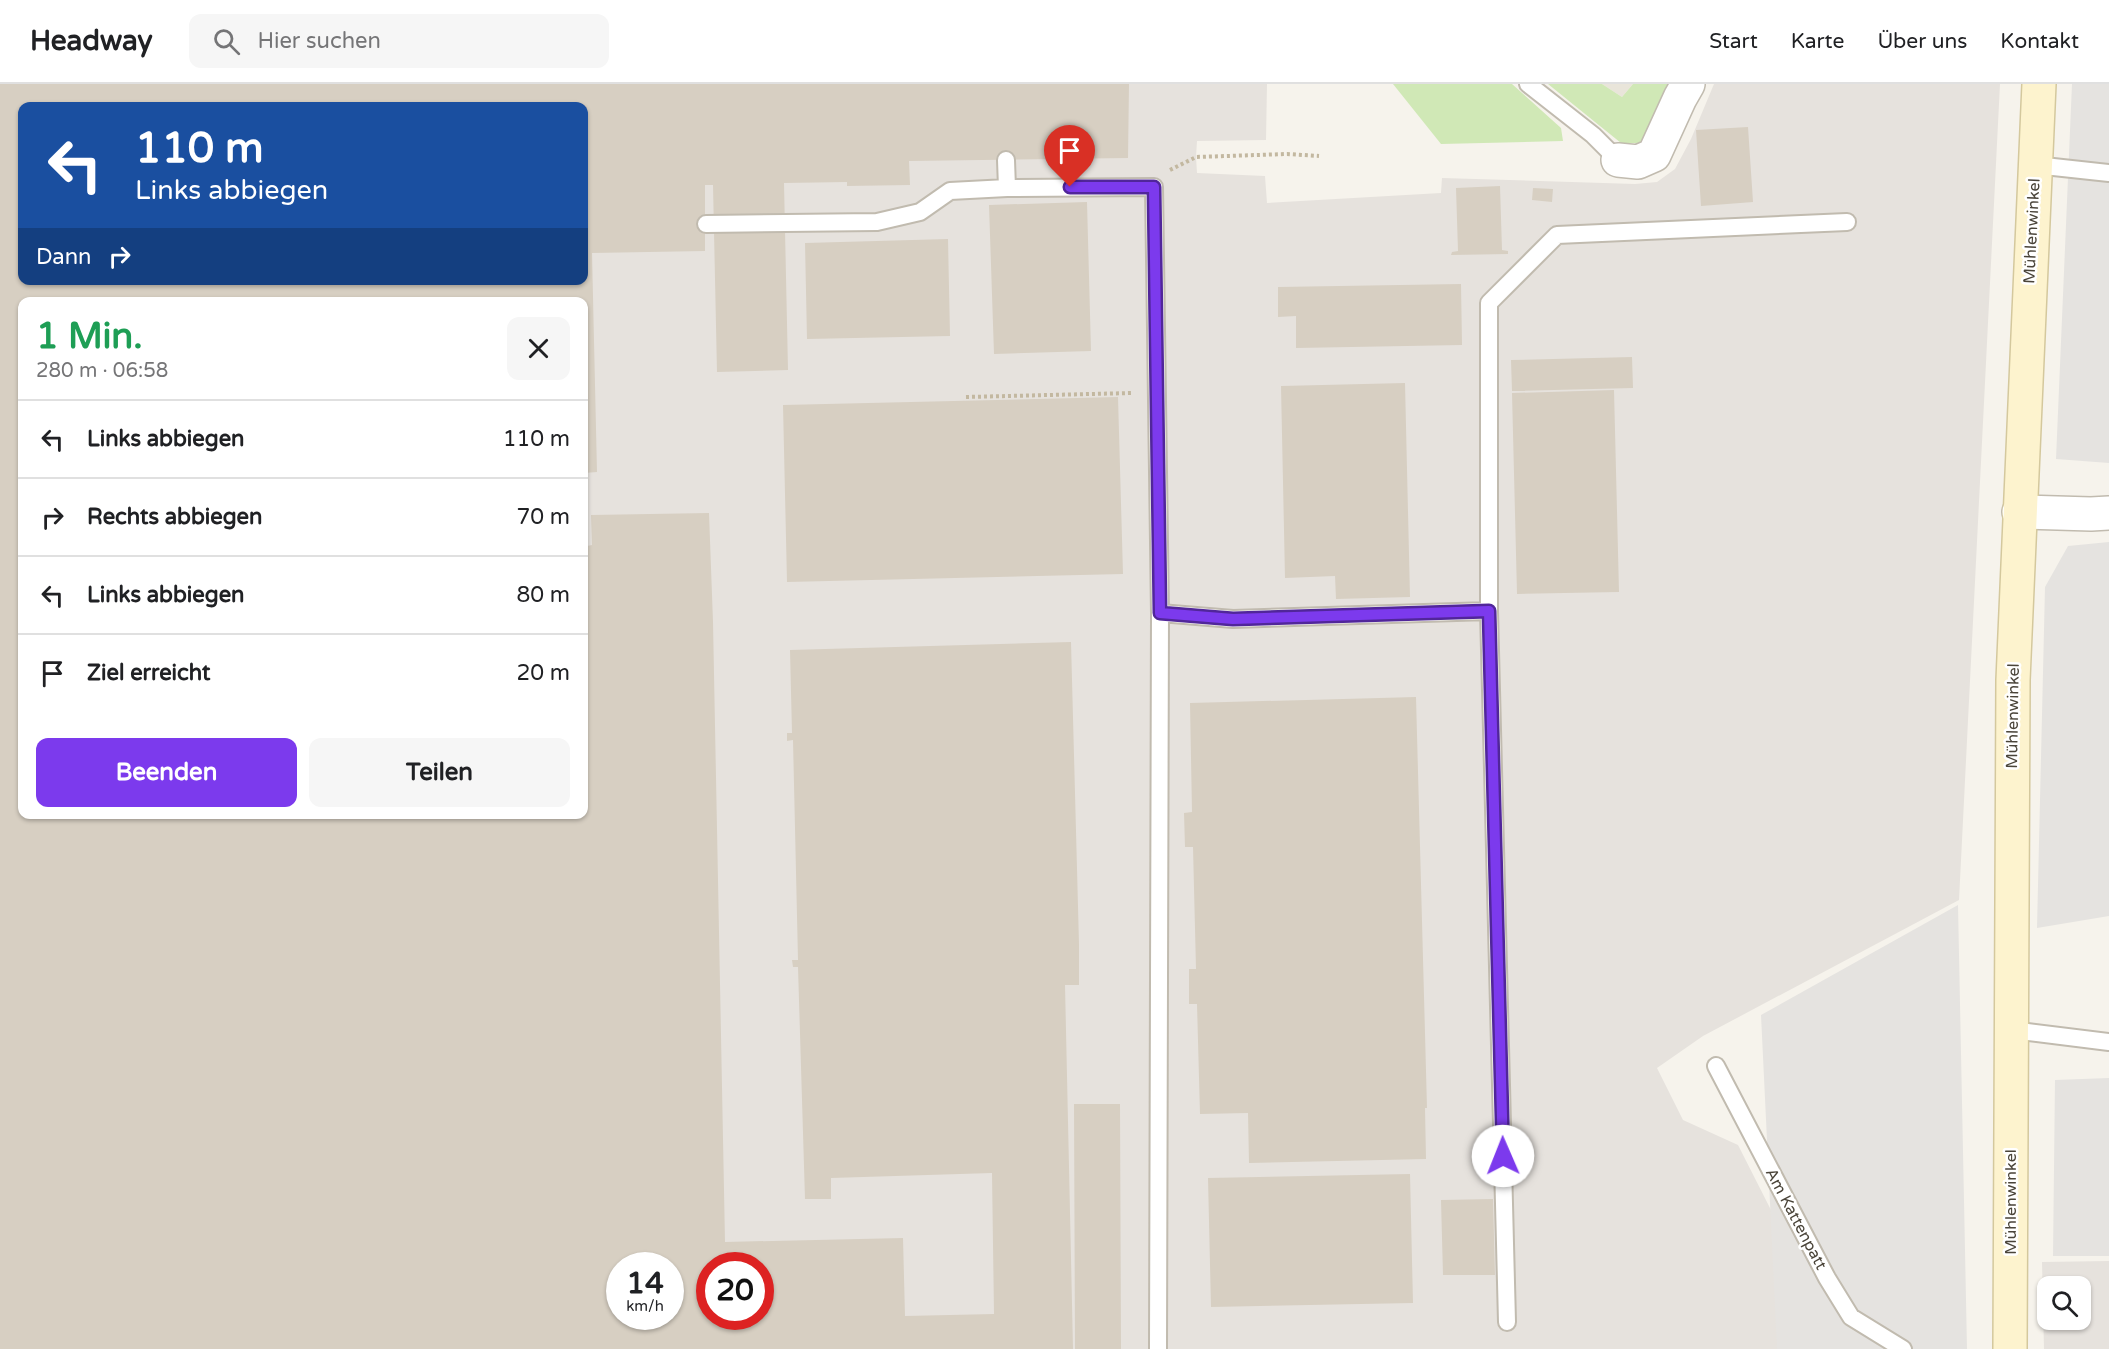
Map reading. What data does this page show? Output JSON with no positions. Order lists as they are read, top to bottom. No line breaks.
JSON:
{"streets":{"street":["Mühlenwinkel"],"lane":["Am Kattenpatt"]},"page":{"header":"Headway","search":"Hier suchen","nav":["Start","Karte","Über uns","Kontakt"],"turn":["110 m","Links abbiegen"],"then":"Dann","heading":["1 Min.","280 m · 06:58"],"list":[{"name":"Links abbiegen","value":"110 m"},{"name":"Rechts abbiegen","value":"70 m"},{"name":"Links abbiegen","value":"80 m"},{"name":"Ziel erreicht","value":"20 m"}],"buttons":["Beenden","Teilen"],"speed":"14 km/h","limit":"20"}}
